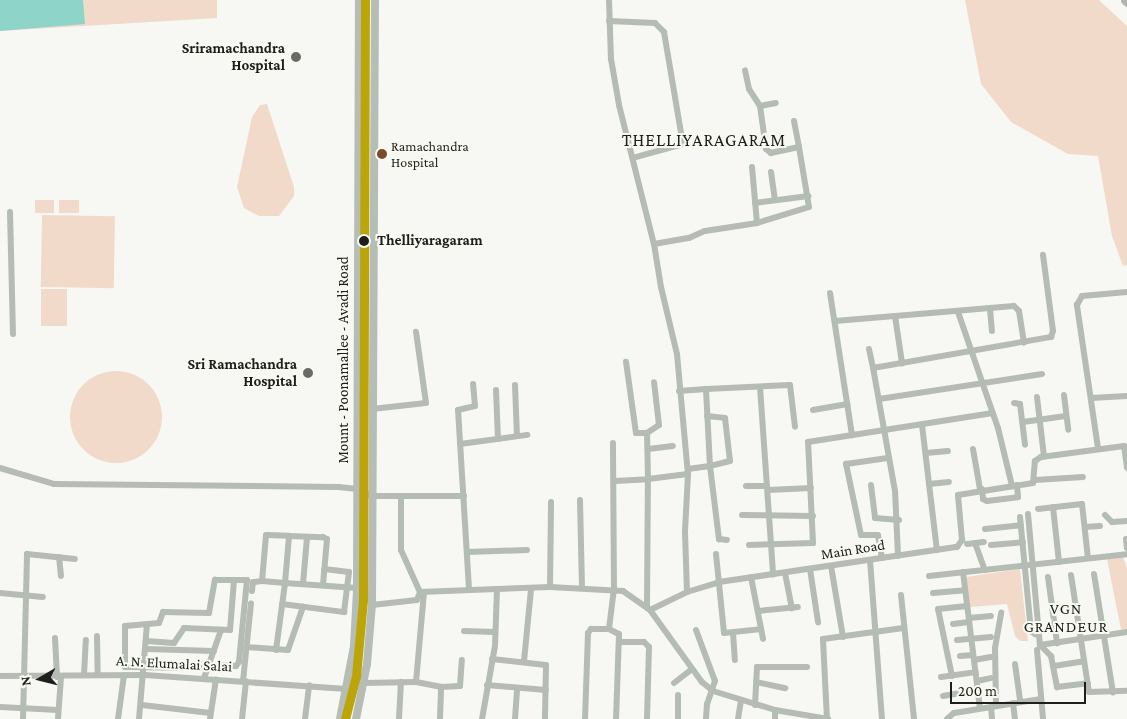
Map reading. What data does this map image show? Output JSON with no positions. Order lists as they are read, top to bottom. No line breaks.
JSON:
{"streets":{"main road":["Mount - Poonamallee - Avadi Road"],"street":["Main Road","A. N. Elumalai Salai"]},"crossings":[["Mount - Poonamallee - Avadi Road","A. N. Elumalai Salai"]],"districts":["THELLIYARAGARAM","VGN GRANDEUR"],"places":["Sriramachandra Hospital","Ramachandra Hospital","Thelliyaragaram","Sri Ramachandra Hospital"],"scale_bar":"200 m","north":"left"}
